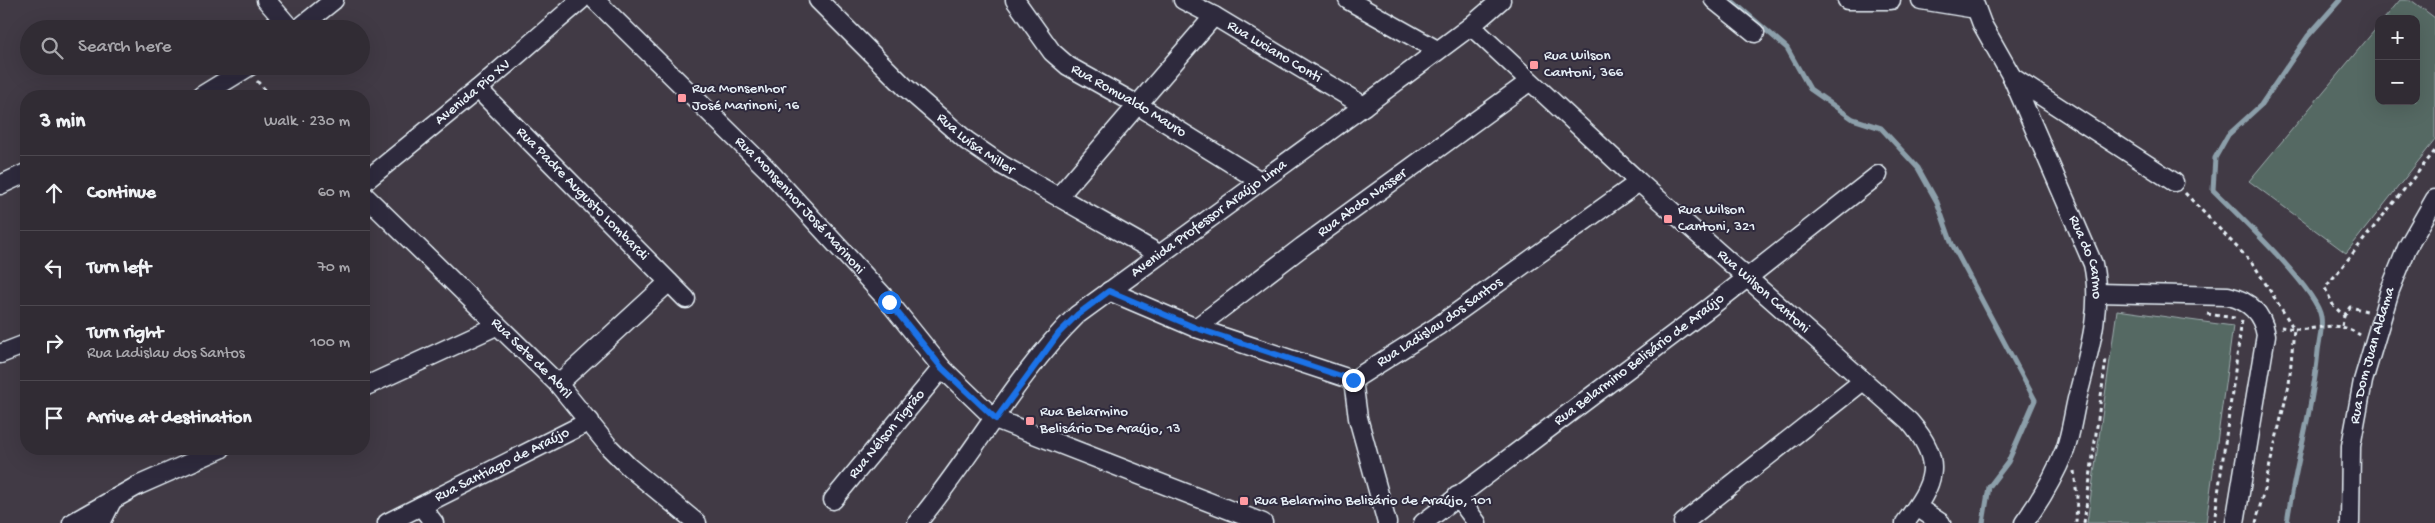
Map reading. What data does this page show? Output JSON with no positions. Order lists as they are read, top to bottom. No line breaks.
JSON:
{"streets":{"street":["Rua Luciano Conti","Avenida Pio XV","Rua Romualdo Mauro","Rua Luísa Miller","Rua Padre Augusto Lombardi","Rua Abdo Nasser","Rua Monsenhor José Marinoni","Avenida Professor Araújo Lima","Rua do Carmo","Rua Wilson Cantoni","Rua Ladislau dos Santos","Rua Dom Juan Aldama","Rua Sete de Abril","Rua Belarmino Belisário de Araújo","Rua Nélson Tigrão","Rua Santiago de Araújo"]},"crossings":[["Rua Luciano Conti","Avenida Professor Araújo Lima"],["Avenida Pio XV","Rua Padre Augusto Lombardi"],["Rua Romualdo Mauro","Avenida Professor Araújo Lima"],["Rua Luísa Miller","Avenida Professor Araújo Lima"],["Rua Abdo Nasser","Rua Wilson Cantoni"],["Rua Monsenhor José Marinoni","Avenida Professor Araújo Lima"],["Rua Monsenhor José Marinoni","Rua Nélson Tigrão"],["Avenida Professor Araújo Lima","Rua Wilson Cantoni"],["Rua Wilson Cantoni","Rua Ladislau dos Santos"],["Rua Wilson Cantoni","Rua Belarmino Belisário de Araújo"],["Rua Sete de Abril","Rua Santiago de Araújo"]],"places":{"transit":["Rua Wilson Cantoni, 366","Rua Monsenhor José Marinoni, 16","Rua Wilson Cantoni, 321","Rua Belarmino Belisário De Araújo, 13","Rua Belarmino Belisário de Araújo, 101"]},"page":{"map_buttons":["+","−"],"search":"Search here","heading":["3 min","Walk · 230 m"],"list":[["Continue","60 m"],["Turn left","70 m"],["Turn right","Rua Ladislau dos Santos","100 m"],"Arrive at destination"]}}
